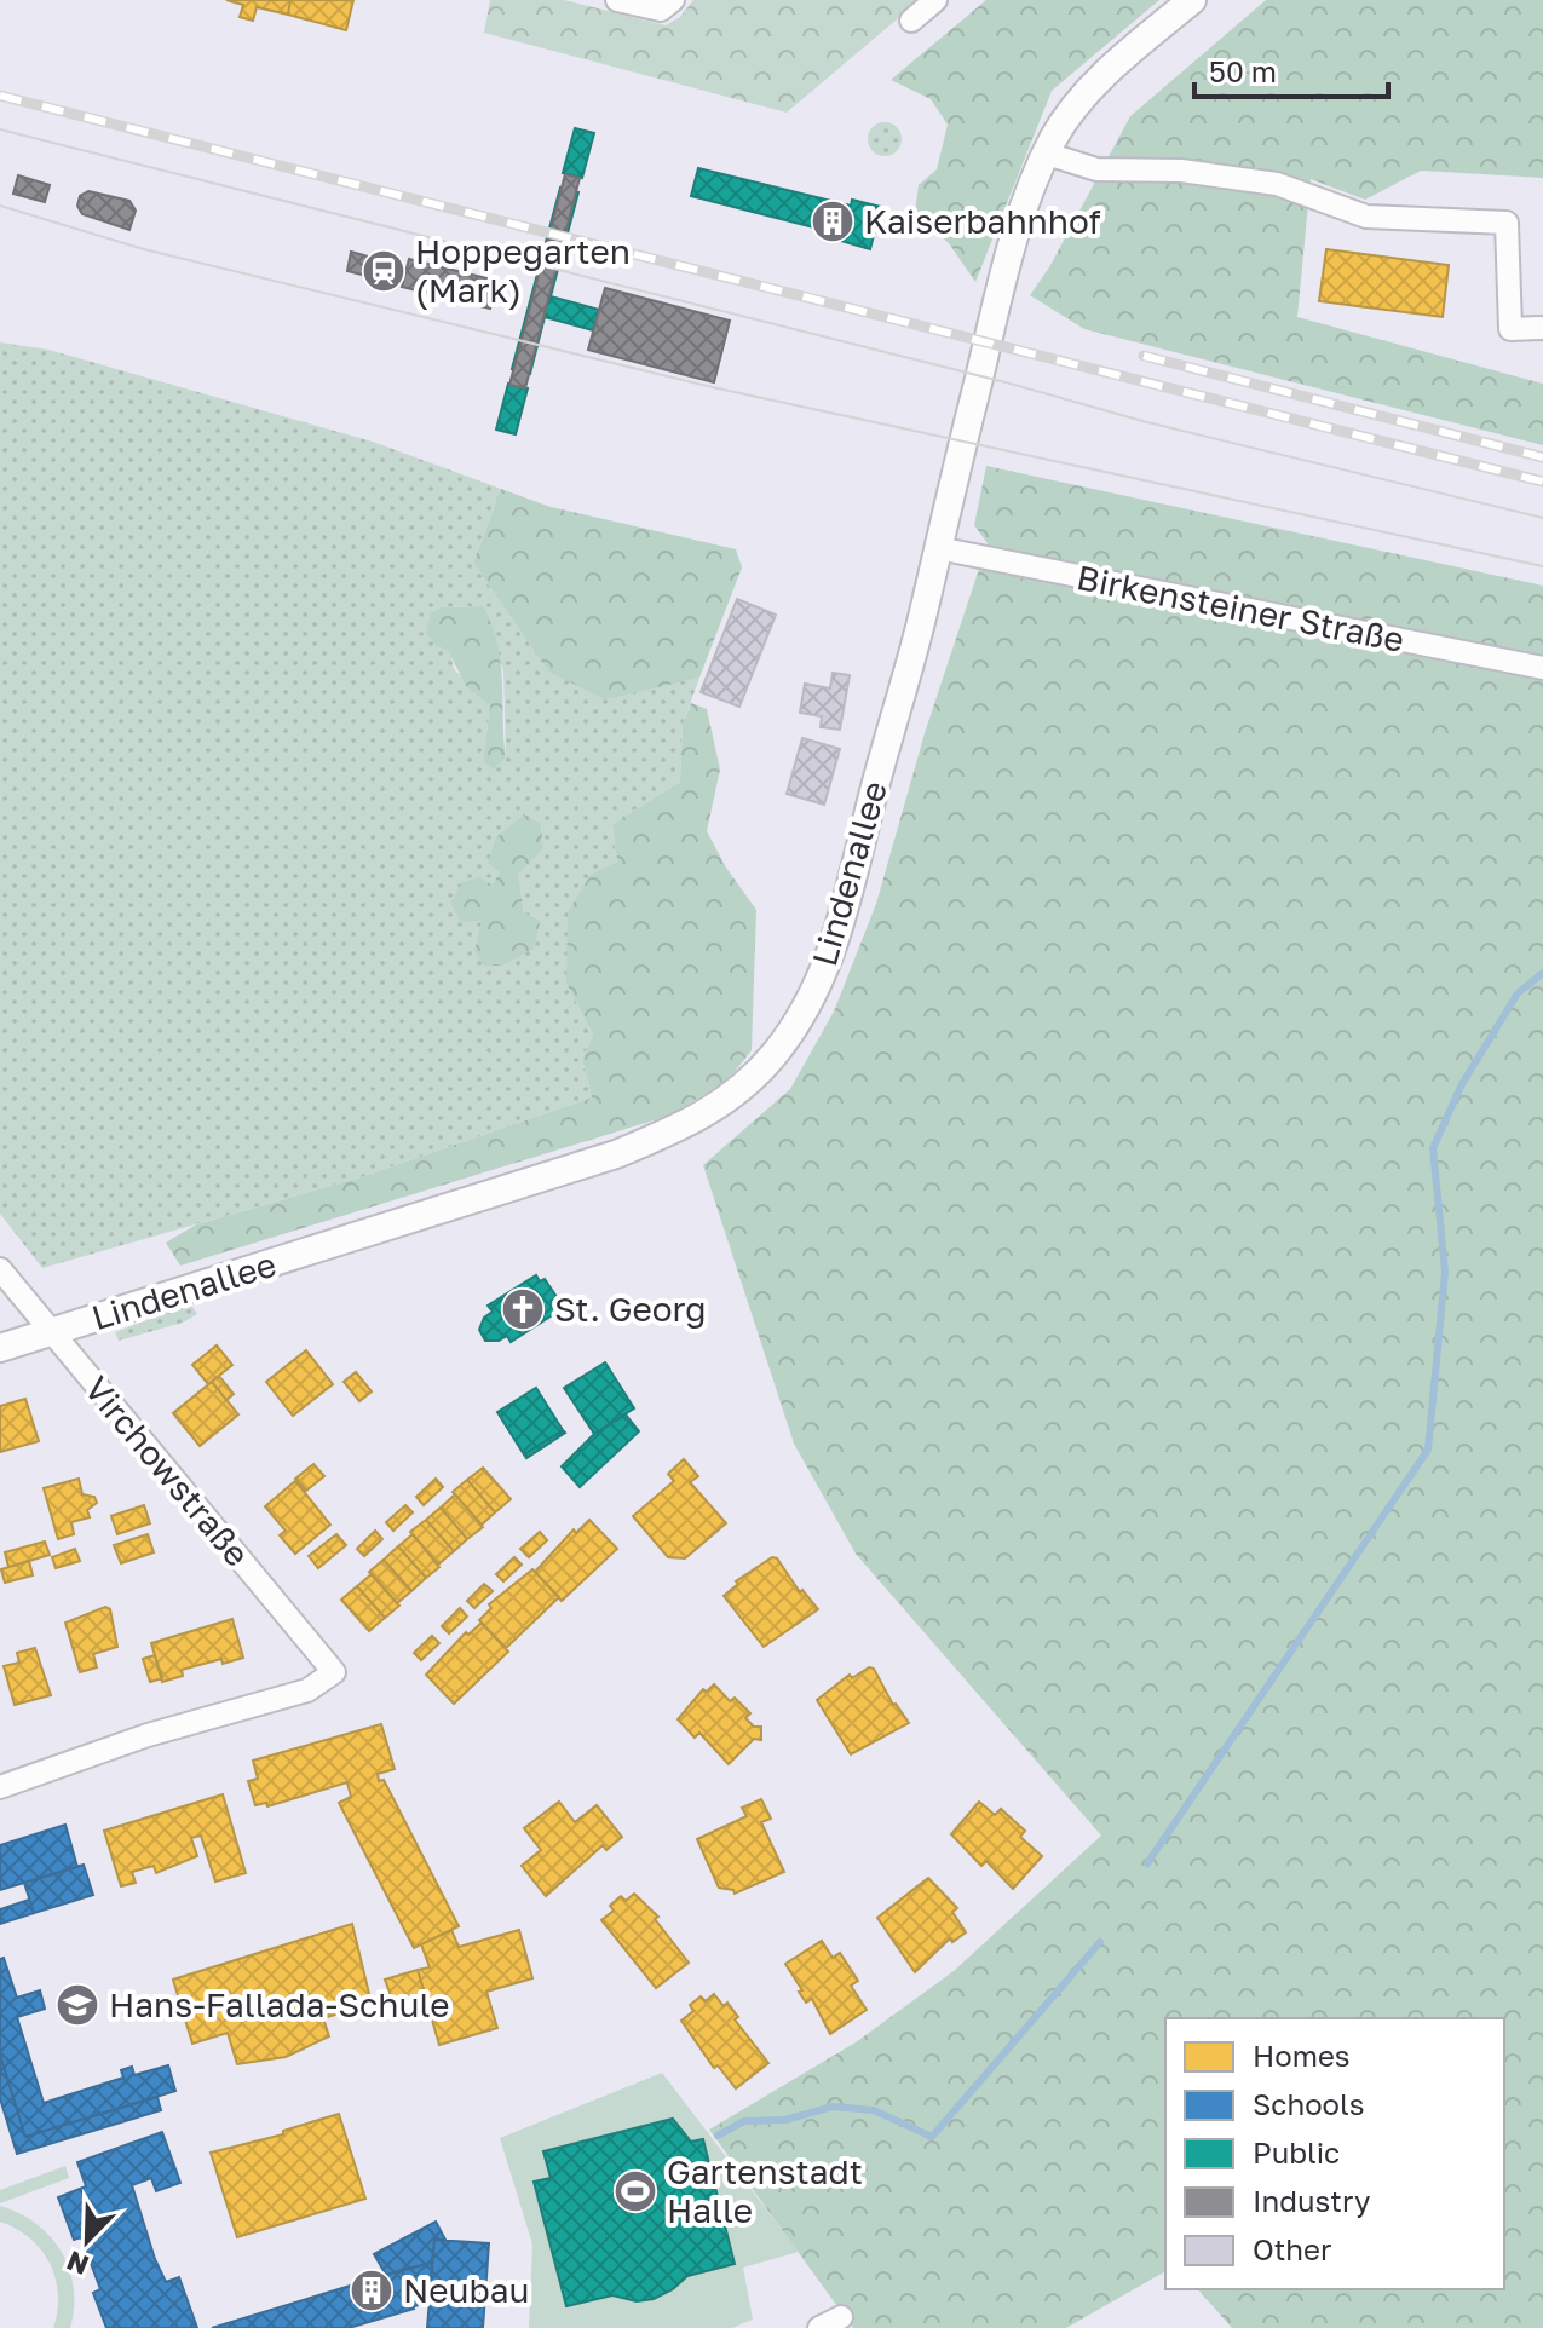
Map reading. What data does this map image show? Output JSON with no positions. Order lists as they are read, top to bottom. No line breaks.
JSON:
{"streets":{"street":["Birkensteiner Straße","Lindenallee","Virchowstraße"]},"crossings":[["Birkensteiner Straße","Lindenallee"],["Lindenallee","Virchowstraße"]],"places":{"building":["Kaiserbahnhof","Neubau"],"station":["Hoppegarten (Mark)"],"church":["St. Georg"],"school or university":["Hans-Fallada-Schule"],"sports":["Gartenstadt Halle"]},"legend":["Homes","Schools","Public","Industry","Other"],"scale_bar":"50 m","north":"bottom left"}
